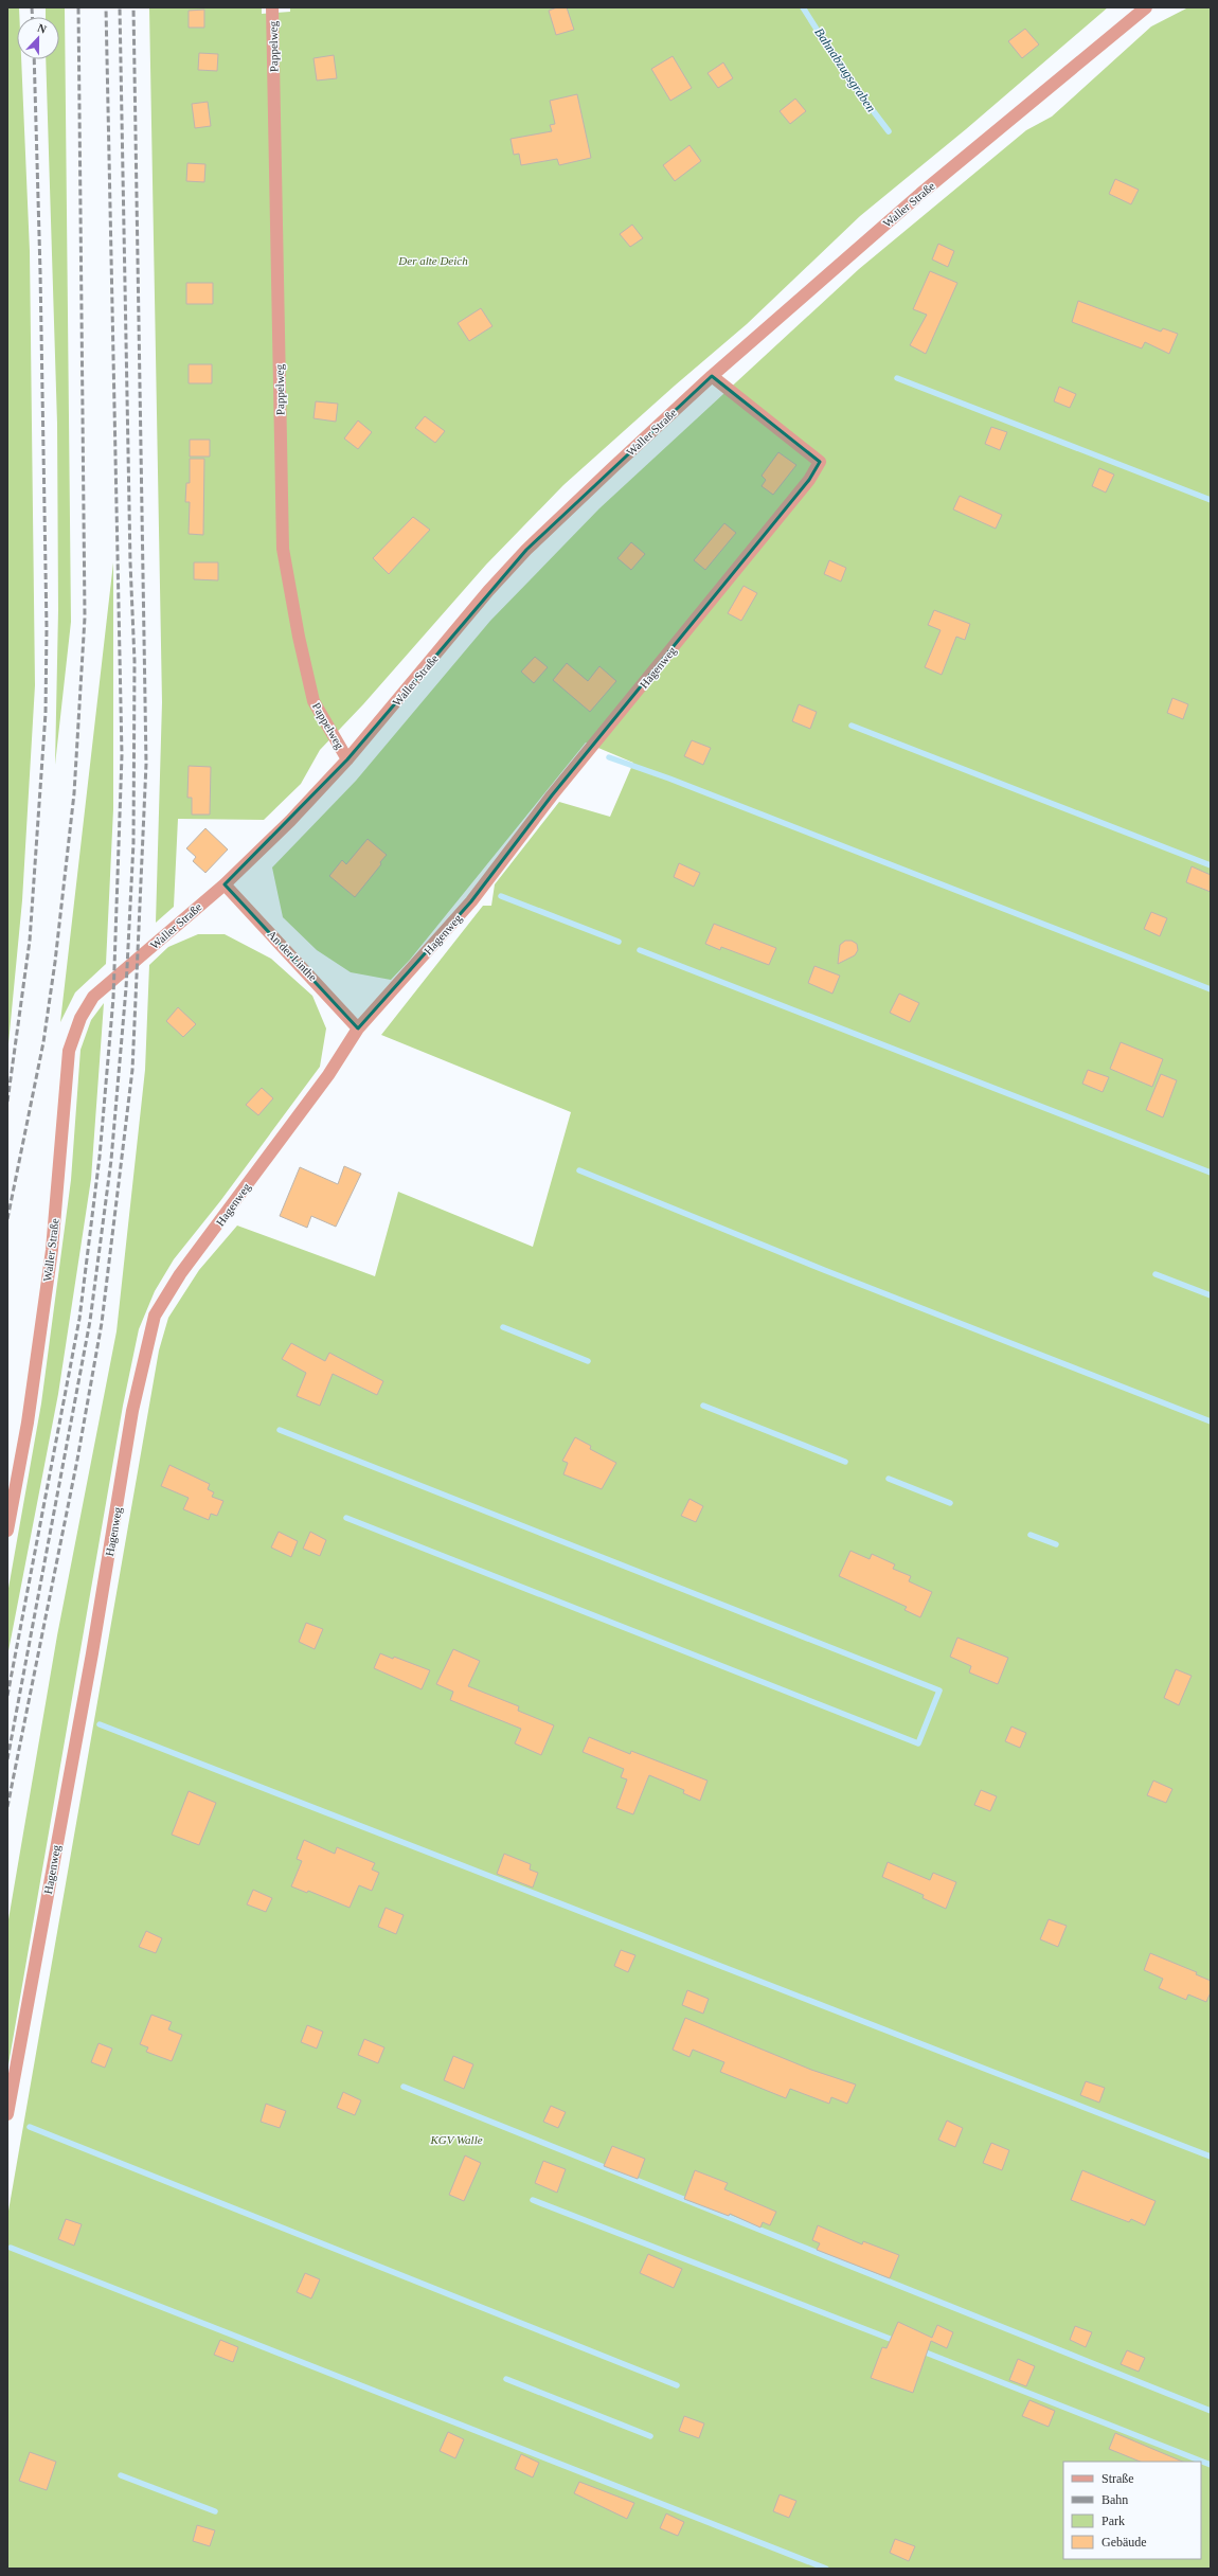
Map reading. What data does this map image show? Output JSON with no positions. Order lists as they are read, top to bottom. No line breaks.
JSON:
{"streets":{"street":["Pappelweg","Waller Straße","Hagenweg","An der Linthe"]},"crossings":[["Pappelweg","Waller Straße"],["Waller Straße","Hagenweg"],["Waller Straße","An der Linthe"],["Hagenweg","An der Linthe"]],"water":["Bahnabzugsgraben"],"parks":["Der alte Deich","KGV Walle"],"legend":["Straße","Bahn","Park","Gebäude"],"north":"top"}
